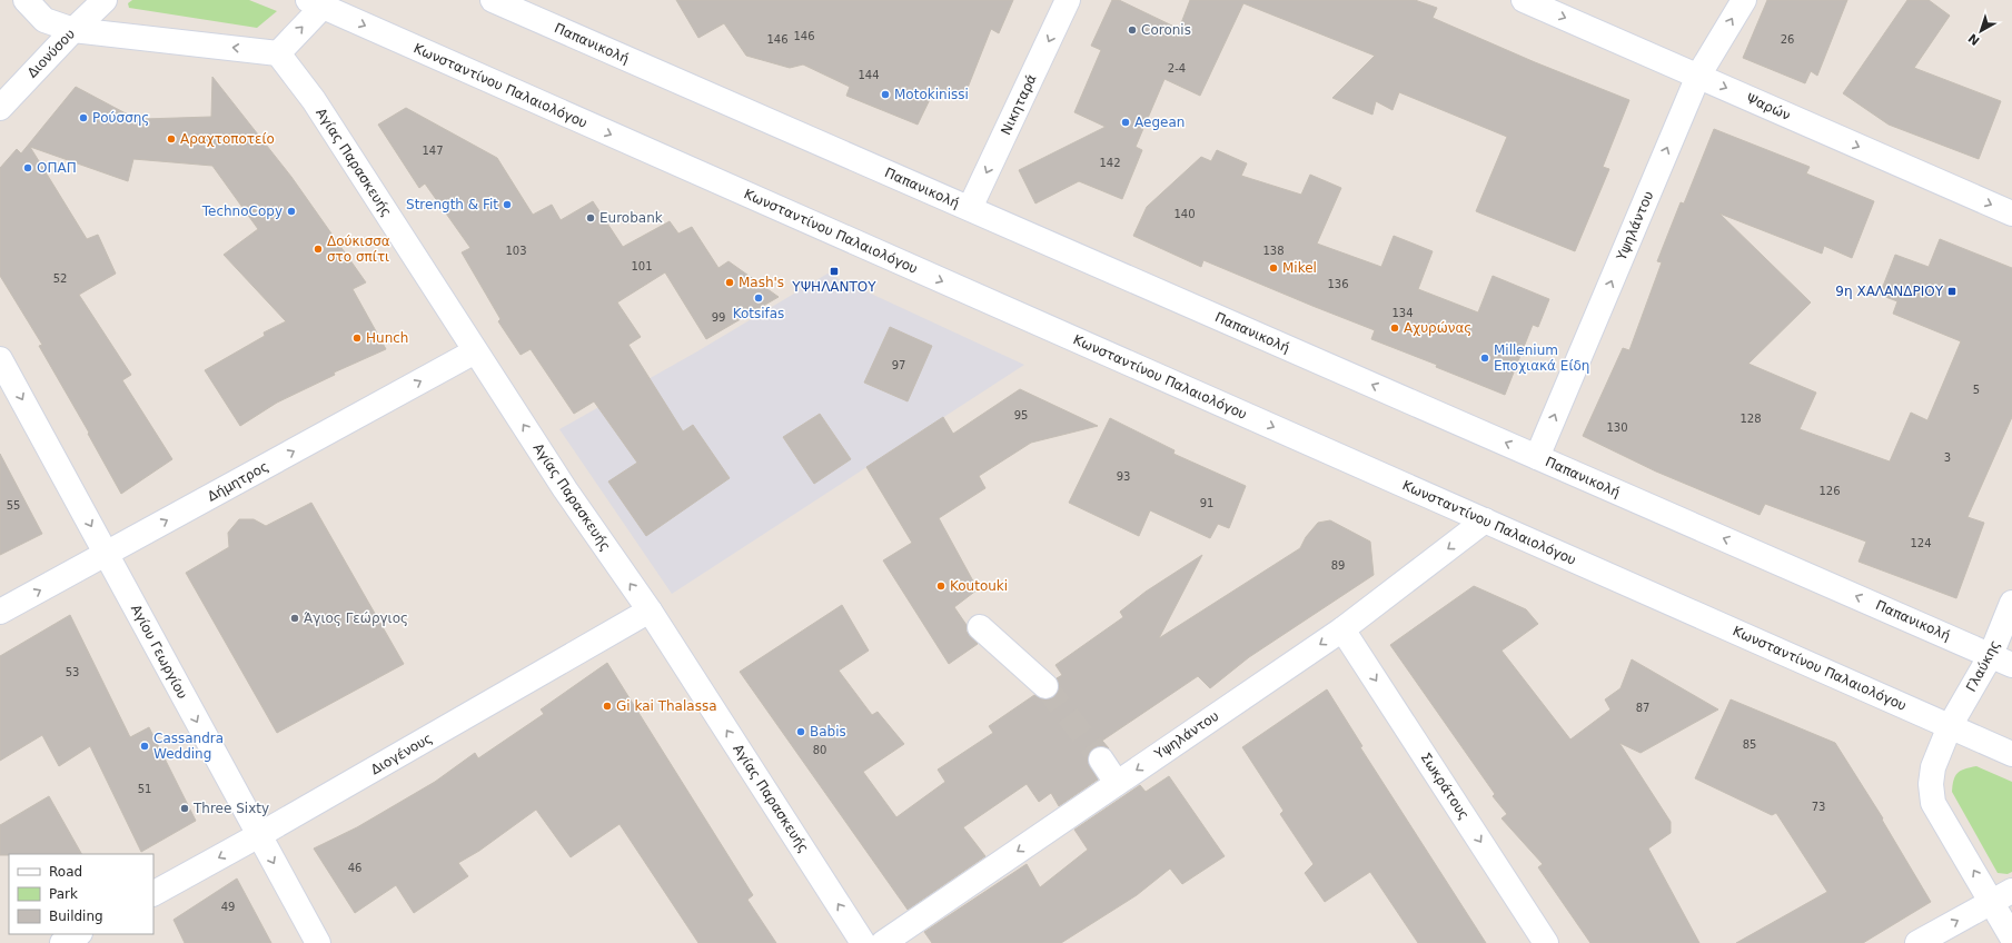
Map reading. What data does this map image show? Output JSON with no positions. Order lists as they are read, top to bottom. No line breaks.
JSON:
{"streets":{"street":["Παπανικολή","Διονύσου","Κωνσταντίνου Παλαιολόγου","Νικηταρά","Ψαρών","Αγίας Παρασκευής","Υψηλάντου","Δήμητρος","Αγίου Γεωργίου","Γλαύκης","Διογένους","Σωκράτους"]},"crossings":[["Παπανικολή","Νικηταρά"],["Παπανικολή","Υψηλάντου"],["Παπανικολή","Γλαύκης"],["Κωνσταντίνου Παλαιολόγου","Υψηλάντου"],["Κωνσταντίνου Παλαιολόγου","Γλαύκης"],["Ψαρών","Υψηλάντου"],["Αγίας Παρασκευής","Δήμητρος"],["Αγίας Παρασκευής","Διογένους"],["Υψηλάντου","Σωκράτους"],["Δήμητρος","Αγίου Γεωργίου"],["Αγίου Γεωργίου","Διογένους"]],"one_way":["Παπανικολή","Κωνσταντίνου Παλαιολόγου","Νικηταρά","Ψαρών","Αγίας Παρασκευής","Δήμητρος","Αγίου Γεωργίου","Γλαύκης","Σωκράτους"],"places":{"other":["Coronis","Motokinissi","Ρούσσης","Aegean","Αραχτοποτείο","ΟΠΑΠ","Strength & Fit","TechnoCopy","Eurobank","Δούκισσα στο σπίτι","Mikel","Mash's","Kotsifas","Αχυρώνας","Hunch","Millenium Εποχιακά Είδη","Koutouki","Άγιος Γεώργιος","Gi kai Thalassa","Babis","Cassandra Wedding","Three Sixty"],"transit":["ΥΨΗΛΑΝΤΟΥ","9η ΧΑΛΑΝΔΡΙΟΥ"]},"house_numbers":["146","146","26","2-4","144","147","142","140","103","138","101","52","136","134","99","97","5","95","128","130","3","93","126","91","55","124","89","53","87","85","80","51","73","46","49"],"legend":["Road","Park","Building"],"north":"bottom left"}
